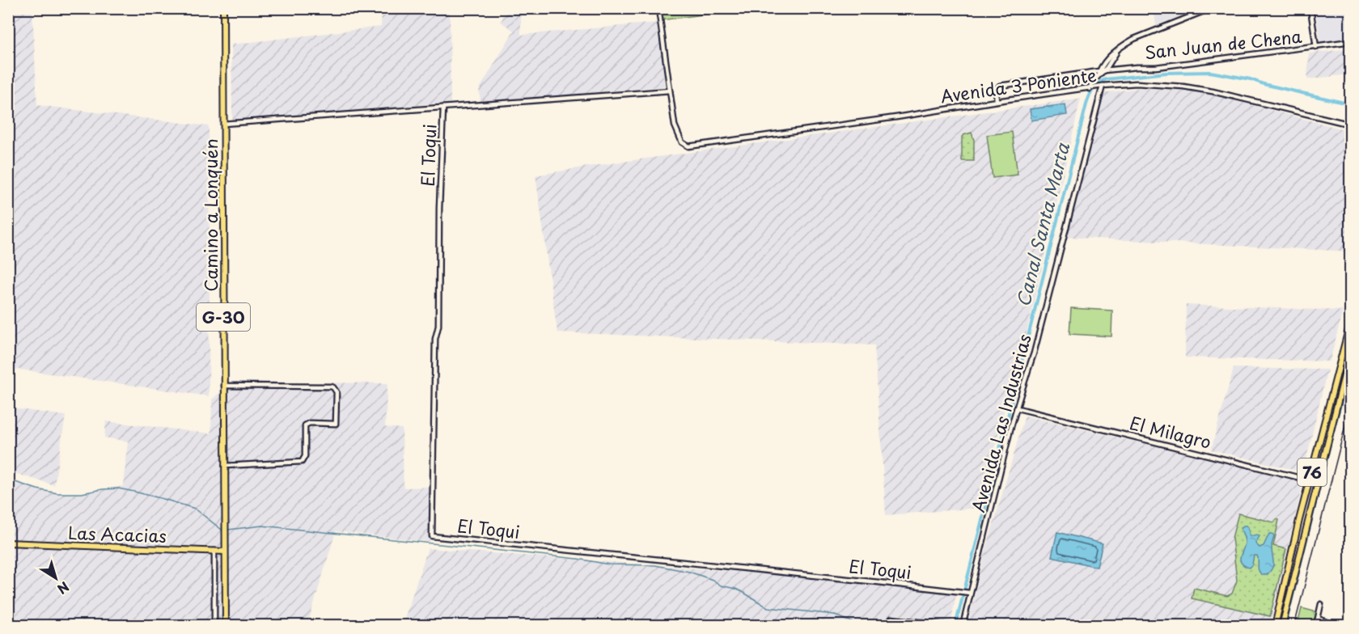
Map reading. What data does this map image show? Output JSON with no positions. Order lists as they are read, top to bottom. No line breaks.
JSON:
{"streets":{"main road":["Camino a Lonquén","G-30","76","Las Acacias"],"street":["San Juan de Chena","Avenida 3 Poniente","El Toqui","Avenida Las Industrias","El Milagro"]},"crossings":[["San Juan de Chena","Avenida 3 Poniente"],["Avenida 3 Poniente","Avenida Las Industrias"],["El Toqui","Avenida Las Industrias"],["Camino a Lonquén","Las Acacias"],["Avenida Las Industrias","El Milagro"],["El Milagro","76"]],"water":["Canal Santa Marta"],"north":"bottom right"}
